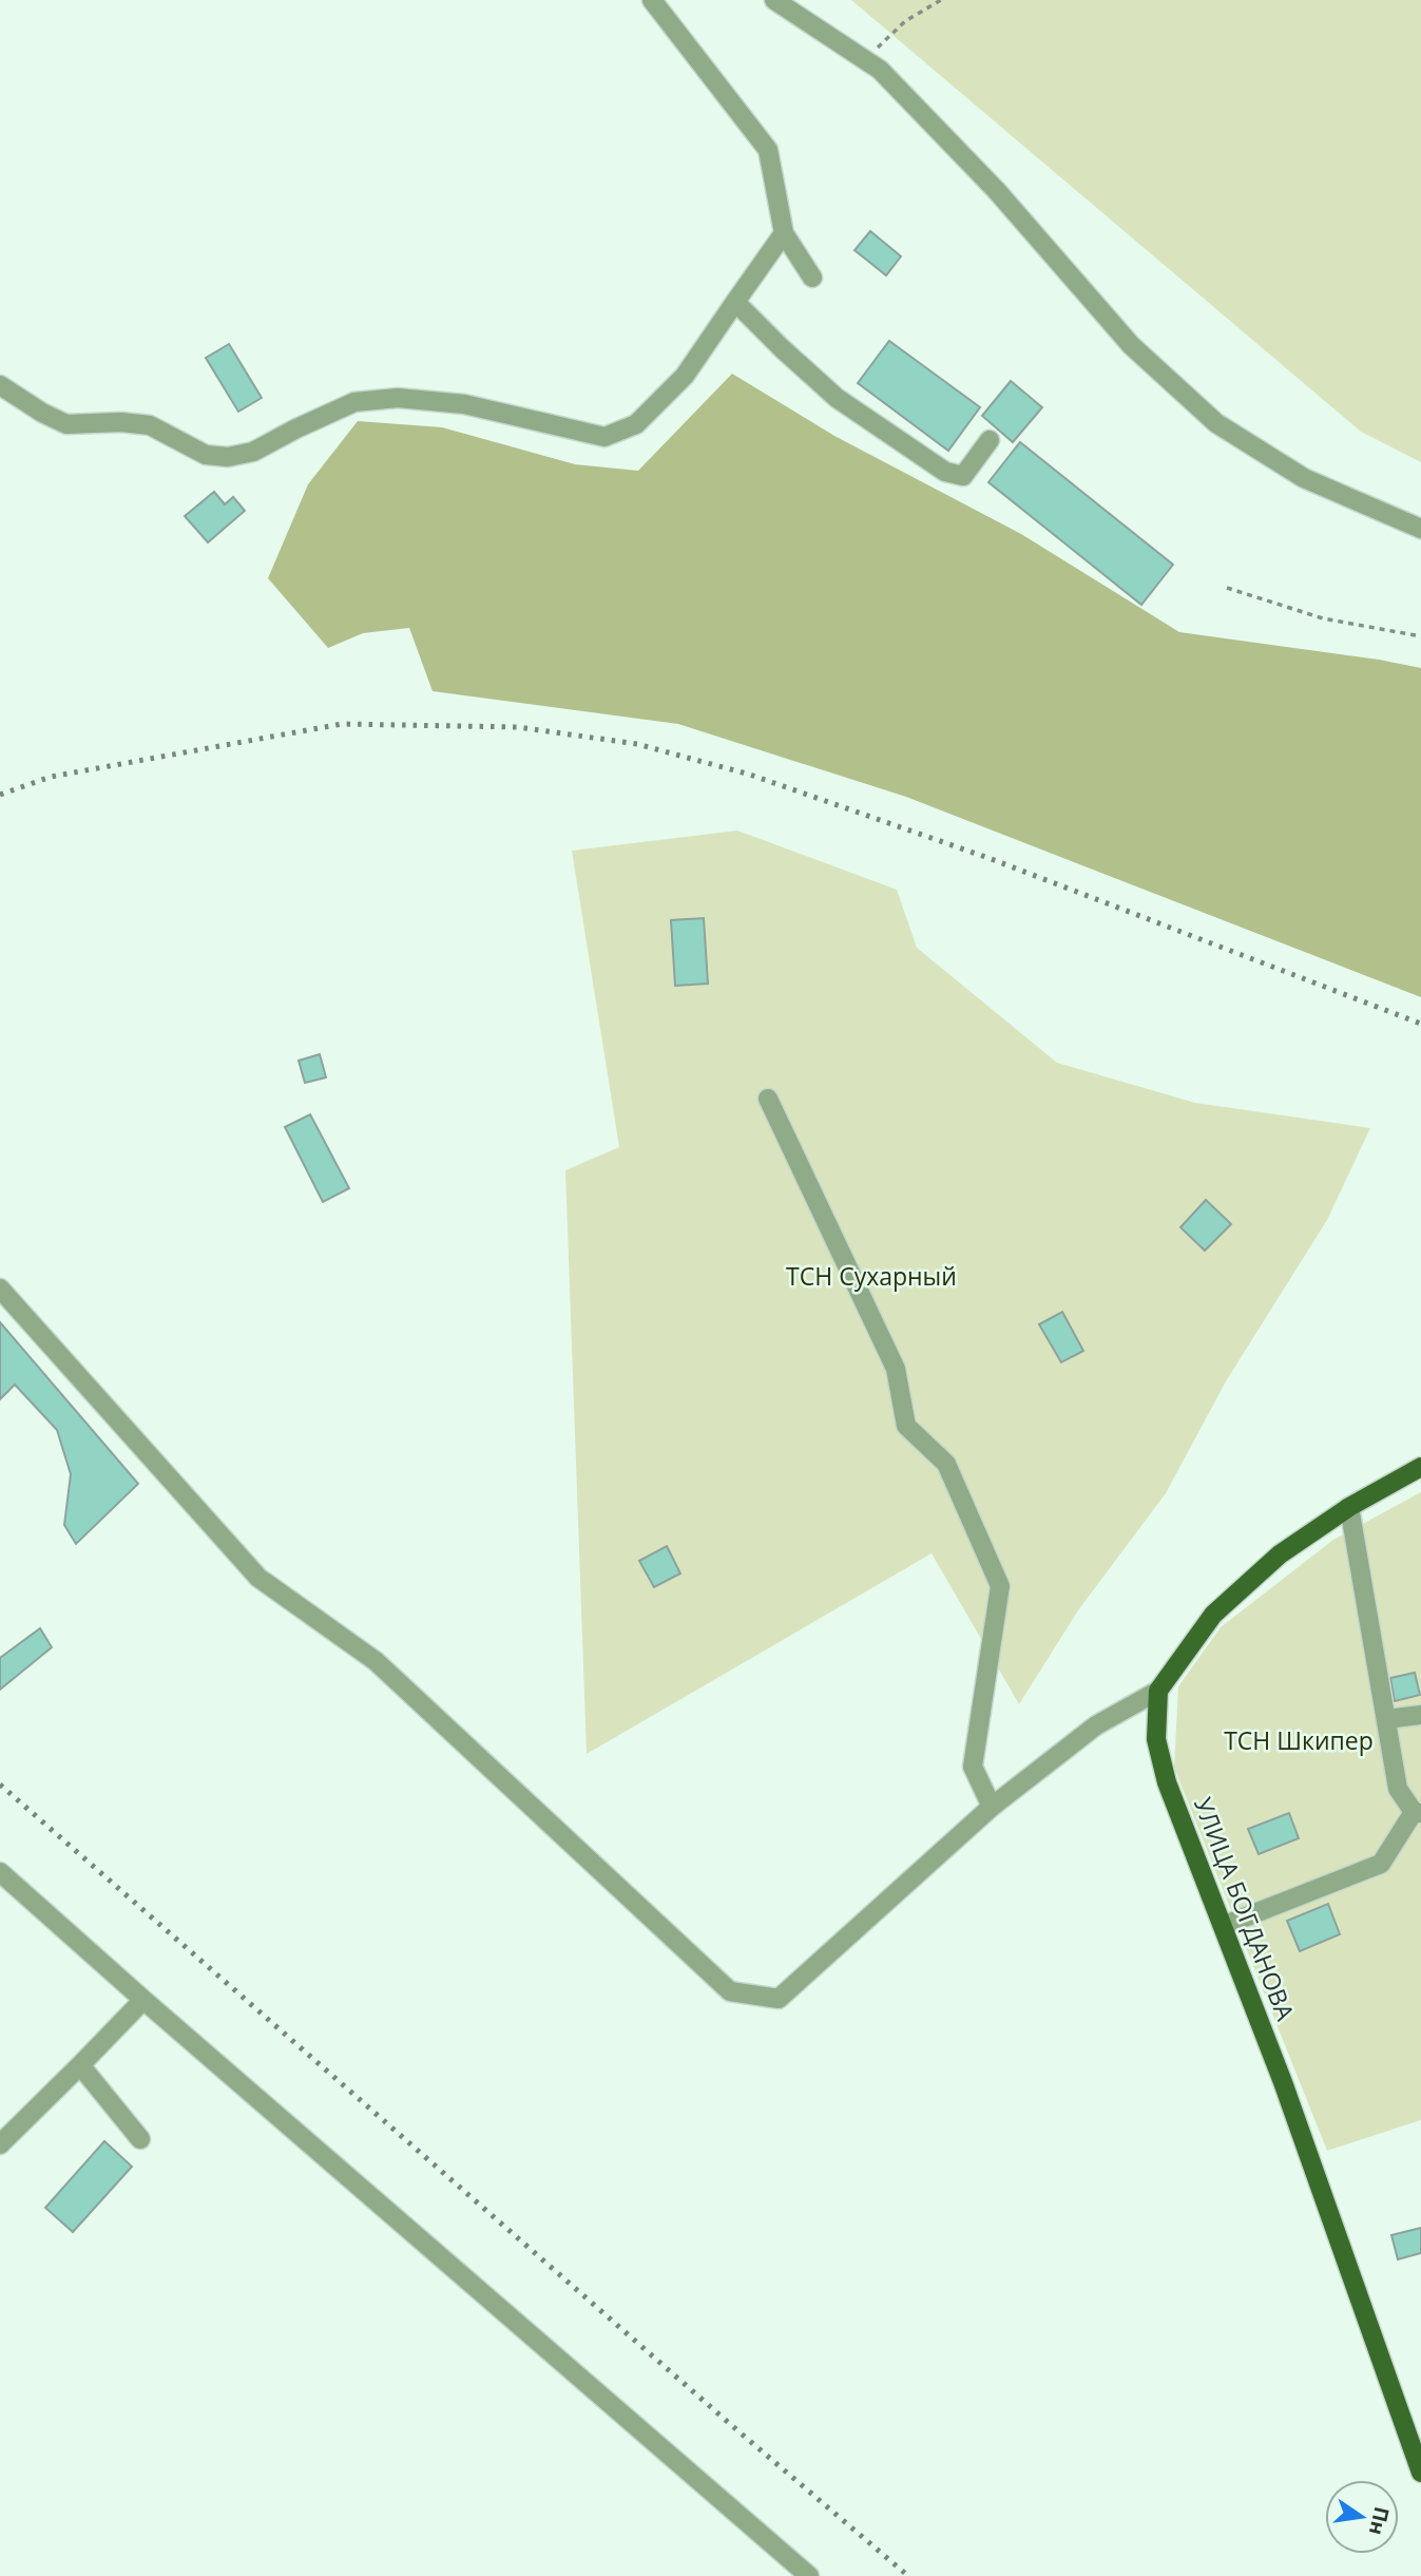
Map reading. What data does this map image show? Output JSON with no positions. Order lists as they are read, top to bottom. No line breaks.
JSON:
{"streets":{"main road":["УЛИЦА БОГДАНОВА"]},"parks":["ТСН Сухарный","ТСН Шкипер"],"north":"right"}
